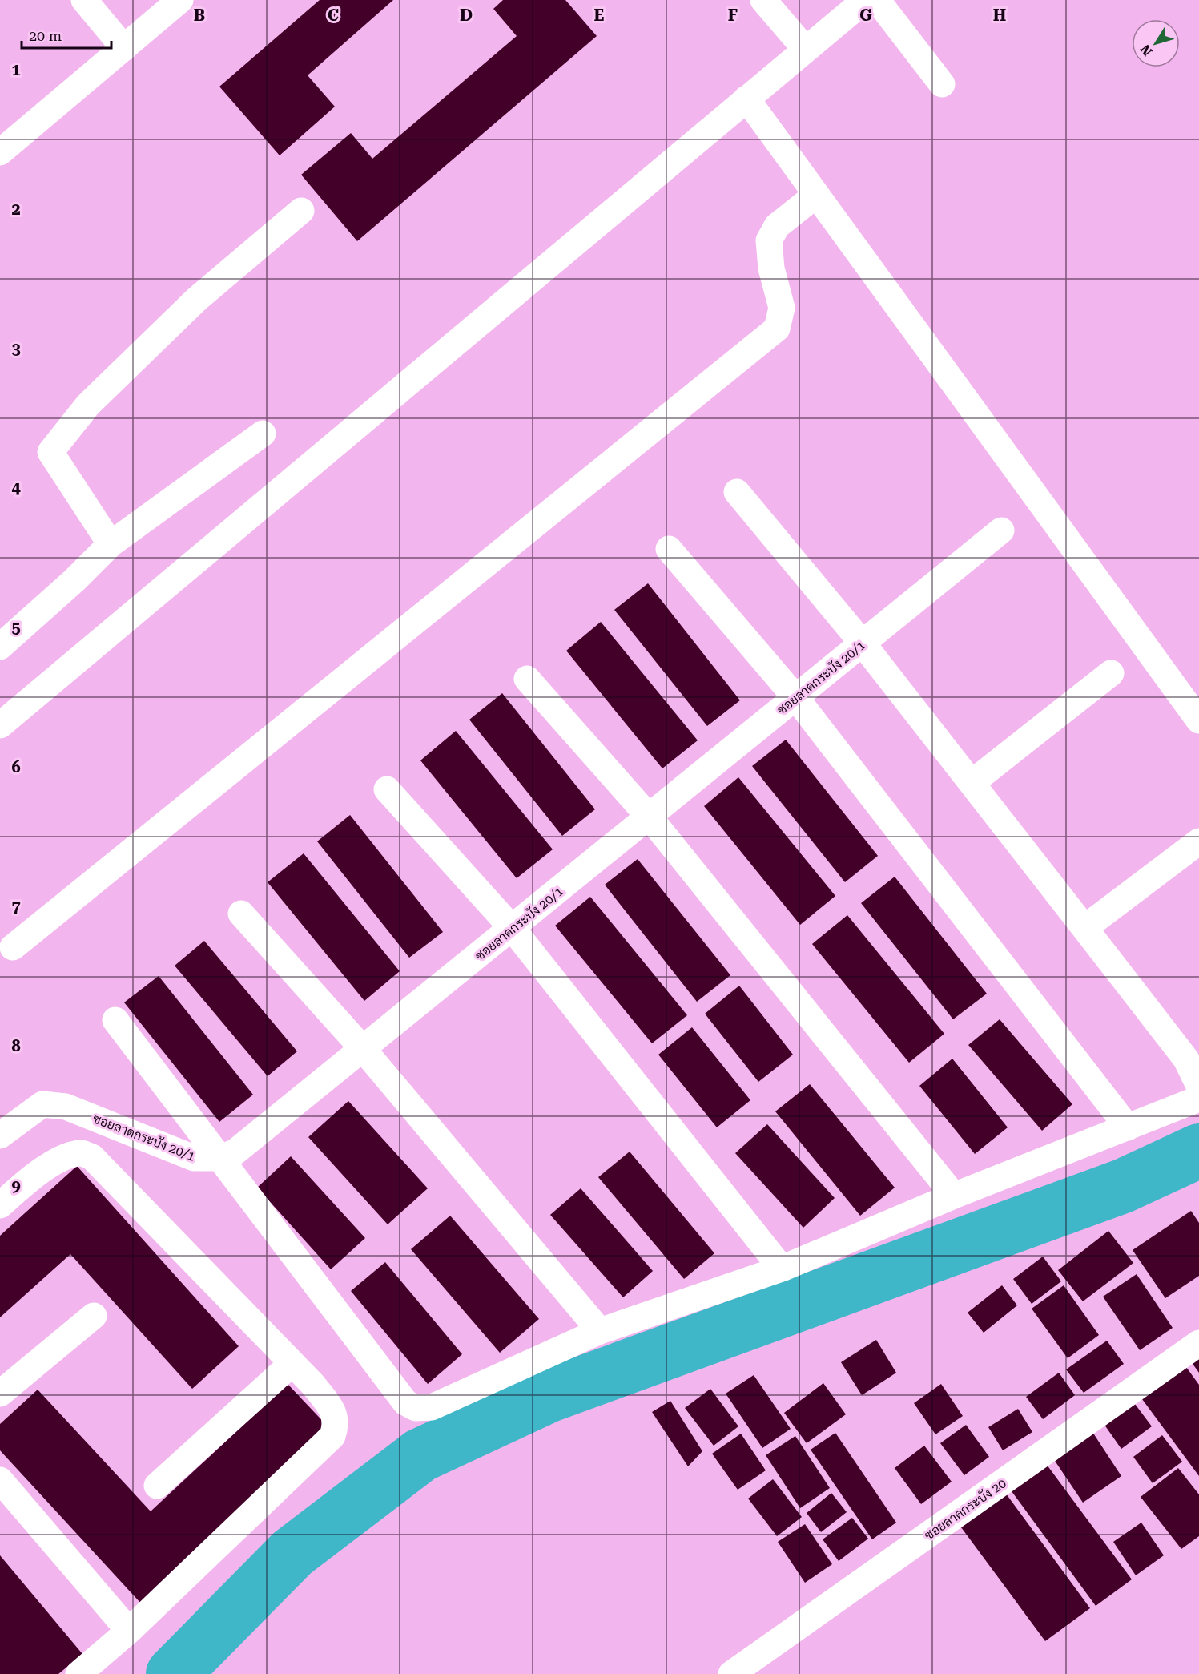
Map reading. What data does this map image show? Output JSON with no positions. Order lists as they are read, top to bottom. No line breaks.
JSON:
{"streets":{"street":["ซอยลาดกระบัง 20/1","ซอยลาดกระบัง 20"]},"scale_bar":"20 m","north":"bottom left","grid":{"columns":["B","C","D","E","F","G","H"],"rows":["1","2","3","4","5","6","7","8","9"]}}
